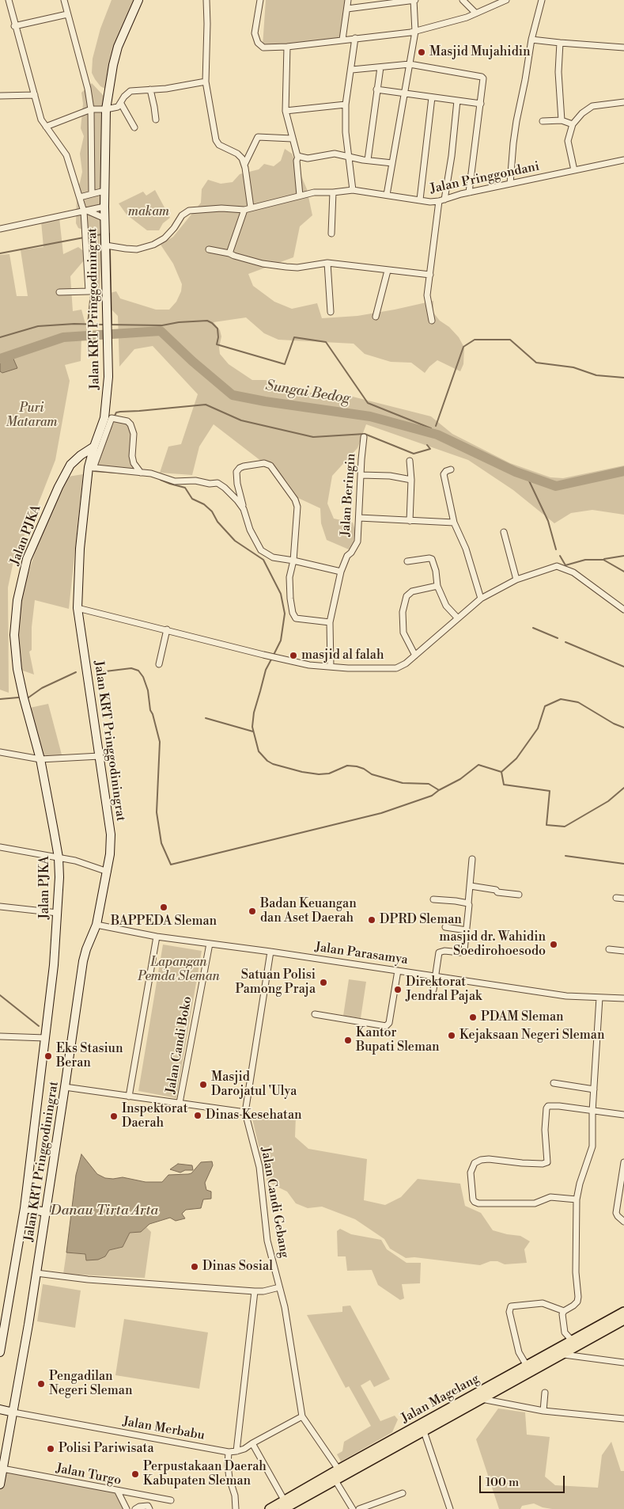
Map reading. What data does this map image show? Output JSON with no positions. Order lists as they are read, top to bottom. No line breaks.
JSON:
{"streets":{"highway":["Jalan Magelang"],"main road":["Jalan KRT Pringgodiningrat","Jalan PJKA"],"street":["Jalan Pringgondani","Jalan Beringin","Jalan Parasamya","Jalan Candi Boko","Jalan Candi Gebang","Jalan Merbabu","Jalan Turgo"]},"crossings":[["Jalan Pringgondani","Jalan KRT Pringgodiningrat"],["Jalan KRT Pringgodiningrat","Jalan PJKA"],["Jalan KRT Pringgodiningrat","Jalan Parasamya"],["Jalan KRT Pringgodiningrat","Jalan Merbabu"],["Jalan KRT Pringgodiningrat","Jalan Turgo"],["Jalan Parasamya","Jalan Candi Boko"],["Jalan Parasamya","Jalan Candi Gebang"],["Jalan Candi Gebang","Jalan Magelang"],["Jalan Candi Gebang","Jalan Merbabu"]],"water":["Sungai Bedog","Danau Tirta Arta"],"parks":["makam","Puri Mataram","Lapangan Pemda Sleman"],"places":["Masjid Mujahidin","masjid al falah","BAPPEDA Sleman","Badan Keuangan dan Aset Daerah","DPRD Sleman","masjid dr. Wahidin Soedirohoesodo","Satuan Polisi Pamong Praja","Direktorat Jendral Pajak","PDAM Sleman","Kejaksaan Negeri Sleman","Kantor Bupati Sleman","Eks Stasiun Beran","Masjid Darojatul 'Ulya","Dinas Kesehatan","Inspektorat Daerah","Dinas Sosial","Pengadilan Negeri Sleman","Polisi Pariwisata","Perpustakaan Daerah Kabupaten Sleman"],"scale_bar":"100 m"}
